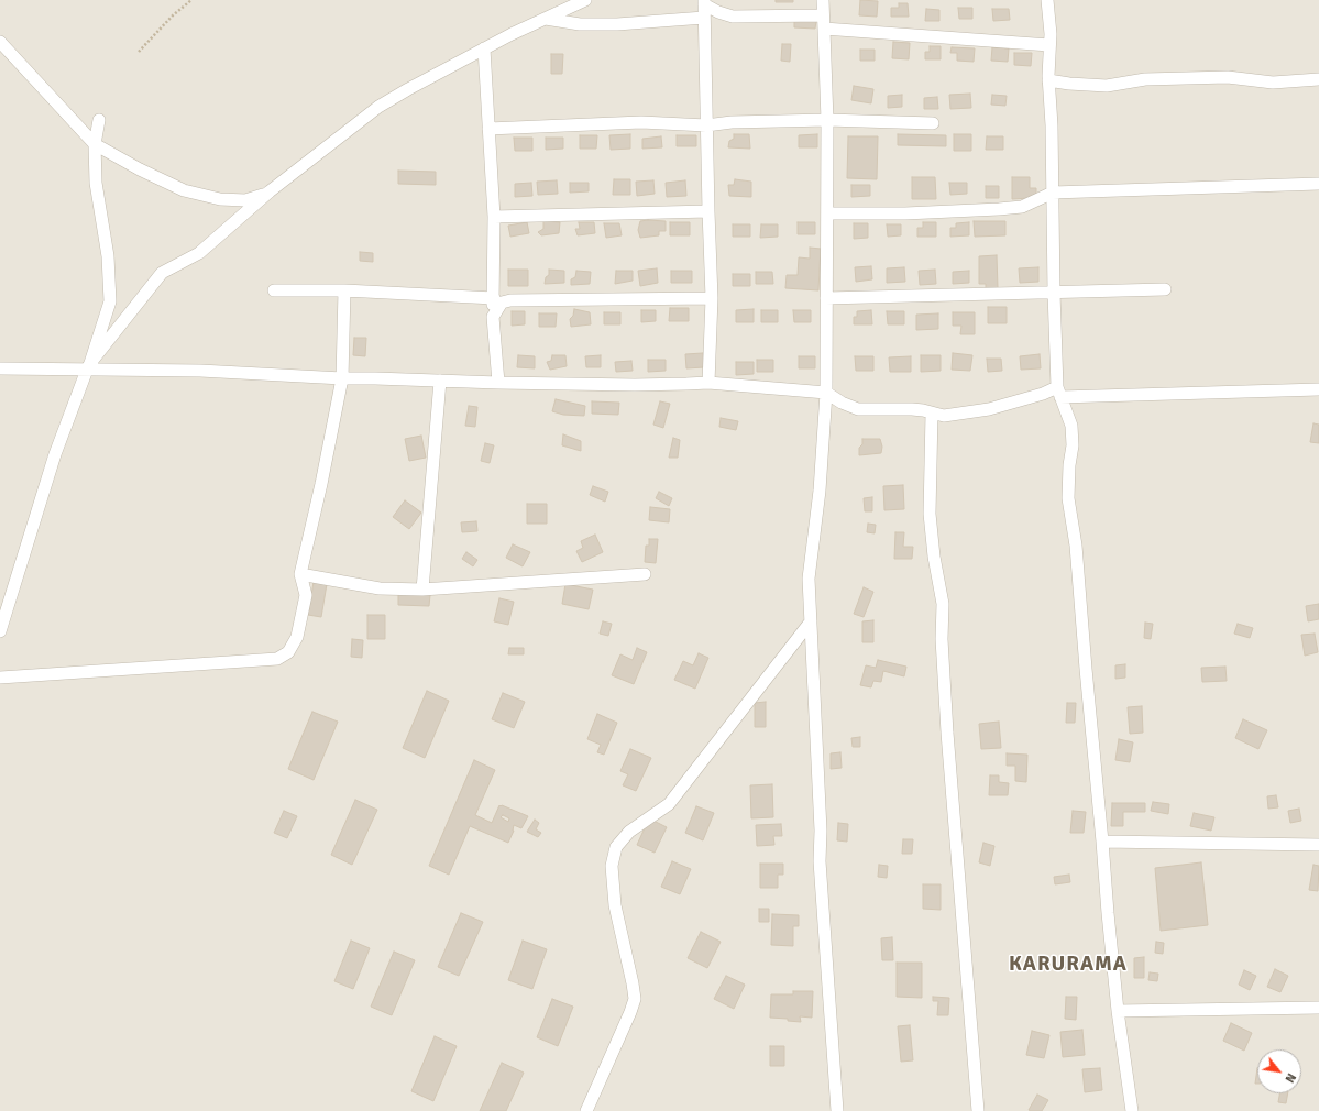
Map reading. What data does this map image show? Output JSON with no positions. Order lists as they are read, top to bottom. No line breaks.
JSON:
{"districts":["KARURAMA"],"north":"bottom right"}
